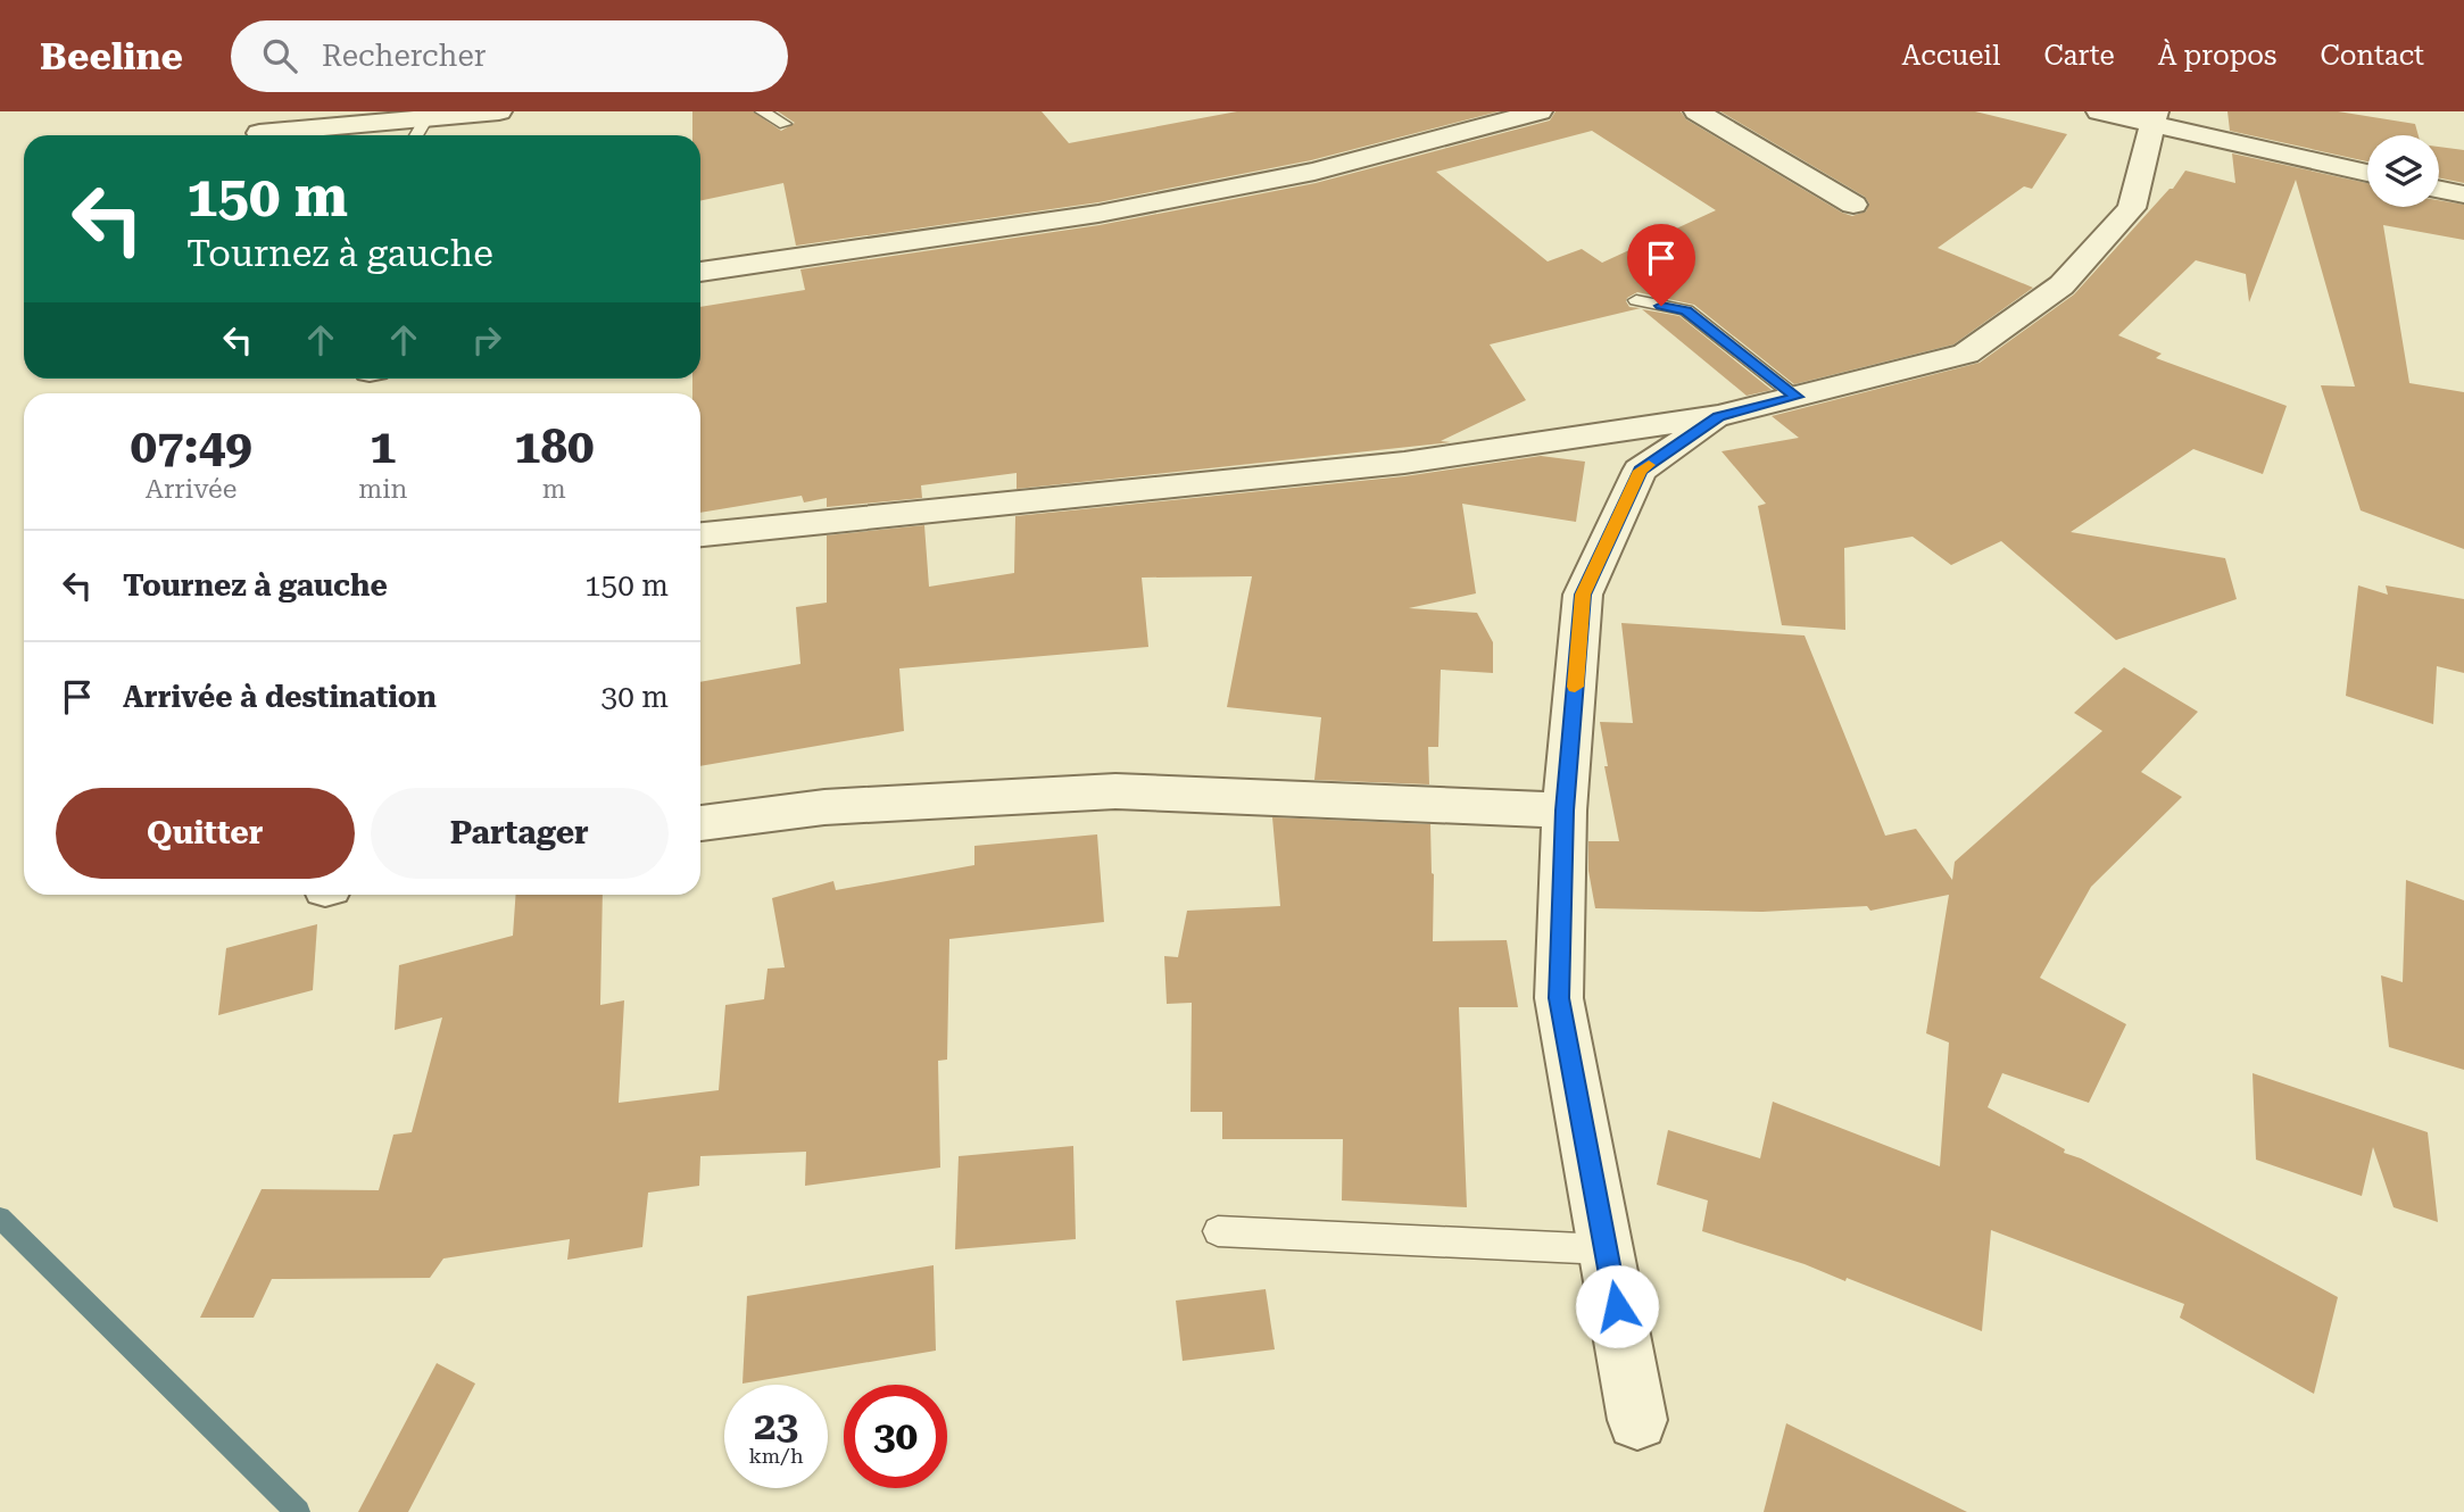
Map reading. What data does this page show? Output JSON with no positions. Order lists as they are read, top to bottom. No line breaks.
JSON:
{"page":{"header":"Beeline","search":"Rechercher","nav":["Accueil","Carte","À propos","Contact"],"turn":["150 m","Tournez à gauche"],"eta":["07:49","Arrivée","1","min","180","m"],"list":[{"name":"Tournez à gauche","value":"150 m"},{"name":"Arrivée à destination","value":"30 m"}],"buttons":["Quitter","Partager"],"speed":"23 km/h","limit":"30"}}
